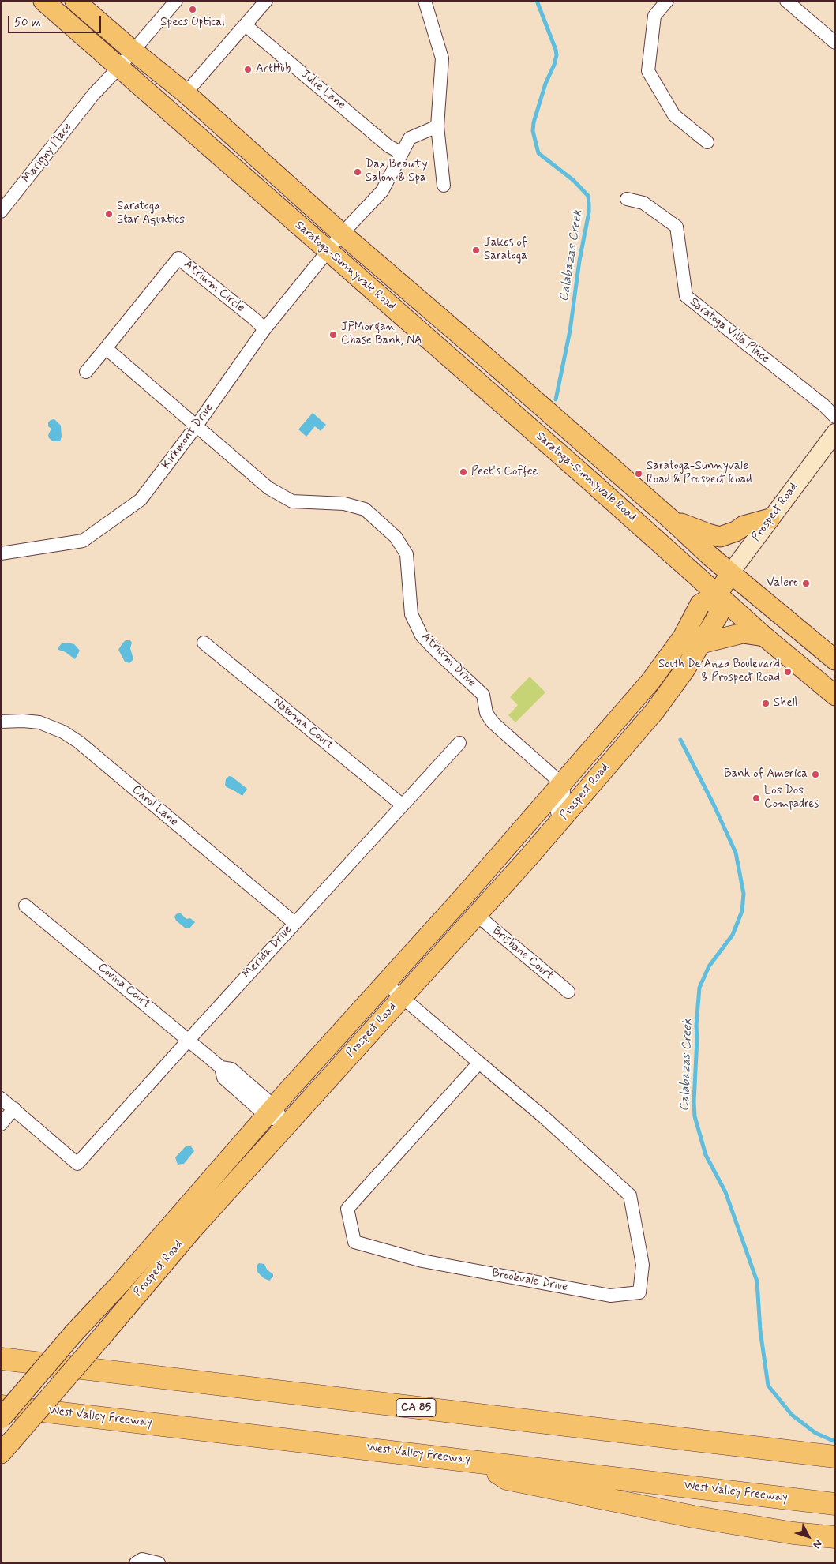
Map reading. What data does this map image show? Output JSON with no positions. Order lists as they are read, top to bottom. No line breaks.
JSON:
{"streets":{"highway":["CA 85","West Valley Freeway"],"main road":["Saratoga-Sunnyvale Road","Prospect Road"],"street":["Julie Lane","Marigny Place","Atrium Circle","Saratoga Villa Place","Kirkmont Drive","Atrium Drive","Natoma Court","Carol Lane","Merida Drive","Brisbane Court","Covina Court","Brookvale Drive"]},"crossings":[["Julie Lane","Kirkmont Drive"],["Marigny Place","Saratoga-Sunnyvale Road"],["Saratoga-Sunnyvale Road","Kirkmont Drive"],["Saratoga-Sunnyvale Road","Prospect Road"],["Atrium Circle","Kirkmont Drive"],["Kirkmont Drive","Atrium Drive"],["Prospect Road","Atrium Drive"],["Prospect Road","Brisbane Court"],["Prospect Road","Covina Court"],["Prospect Road","Brookvale Drive"],["Natoma Court","Merida Drive"],["Carol Lane","Merida Drive"],["Merida Drive","Covina Court"]],"water":["Calabazas Creek"],"places":["Specs Optical","ArtHub","Dax Beauty Salon & Spa","Saratoga Star Aquatics","Jakes of Saratoga","JPMorgan Chase Bank, NA","Peet's Coffee","Saratoga-Sunnyvale Road & Prospect Road","Valero","South De Anza Boulevard & Prospect Road","Shell","Bank of America","Los Dos Compadres"],"scale_bar":"50 m","north":"bottom right"}
